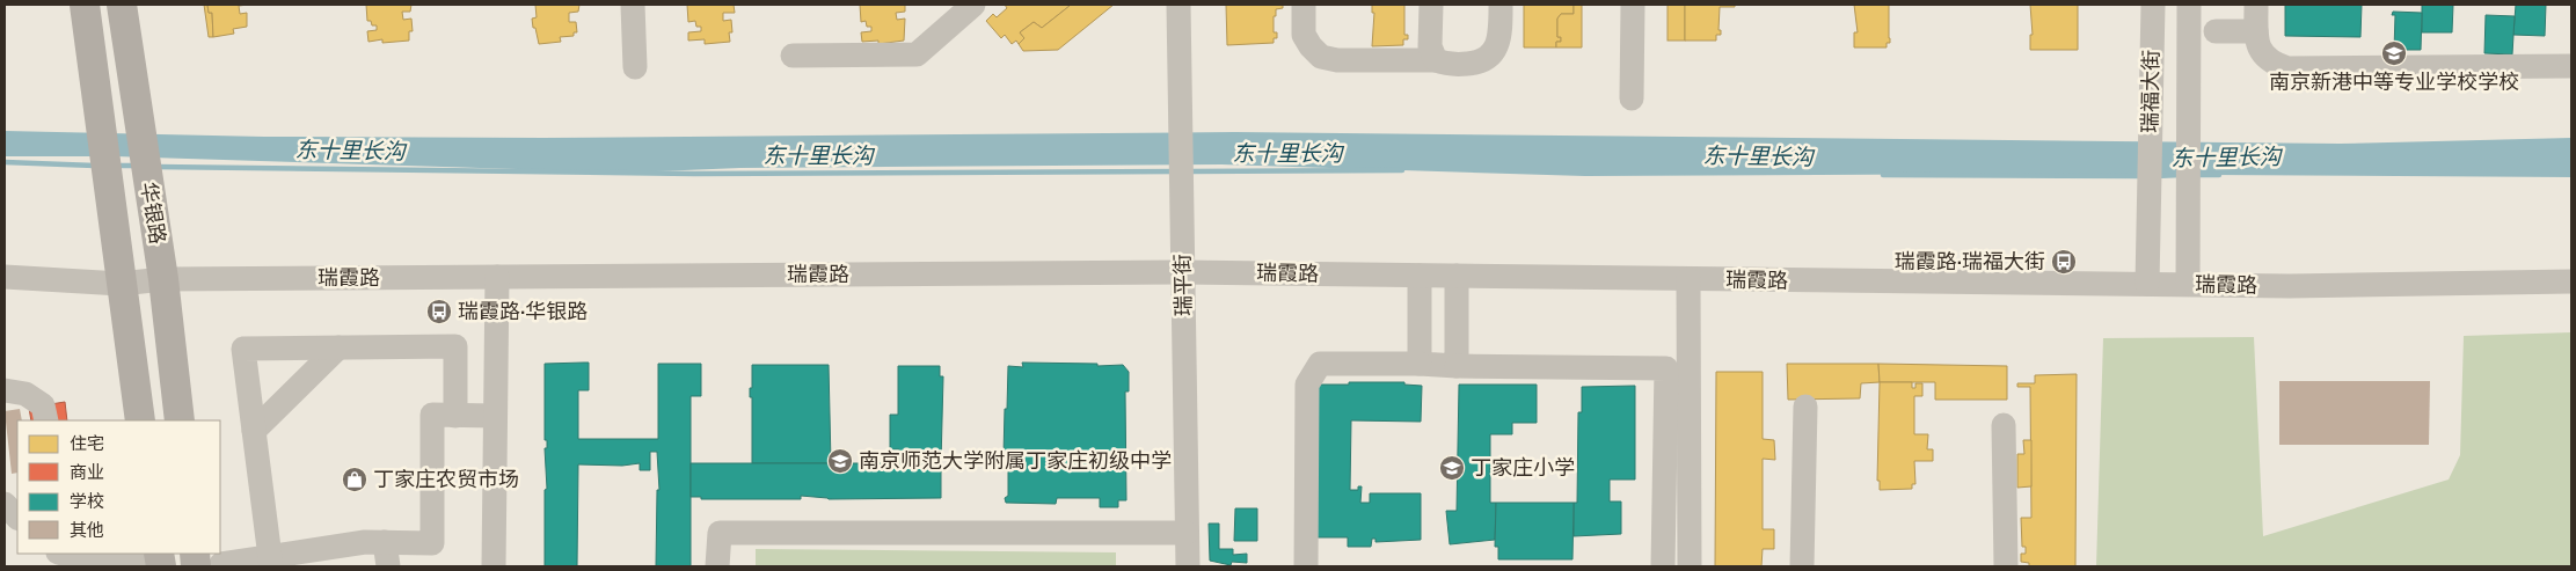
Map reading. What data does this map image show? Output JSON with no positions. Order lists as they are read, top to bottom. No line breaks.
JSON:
{"streets":{"main road":["华银路"],"street":["瑞福大街","瑞霞路","瑞平街"]},"crossings":[["瑞福大街","瑞霞路"],["华银路","瑞霞路"],["瑞霞路","瑞平街"]],"water":["东十里长沟"],"places":{"school or university":["南京新港中等专业学校学校","南京师范大学附属丁家庄初级中学","丁家庄小学"],"bus stop":["瑞霞路·瑞福大街","瑞霞路·华银路"],"shop":["丁家庄农贸市场"]},"legend":["住宅","商业","学校","其他"]}
